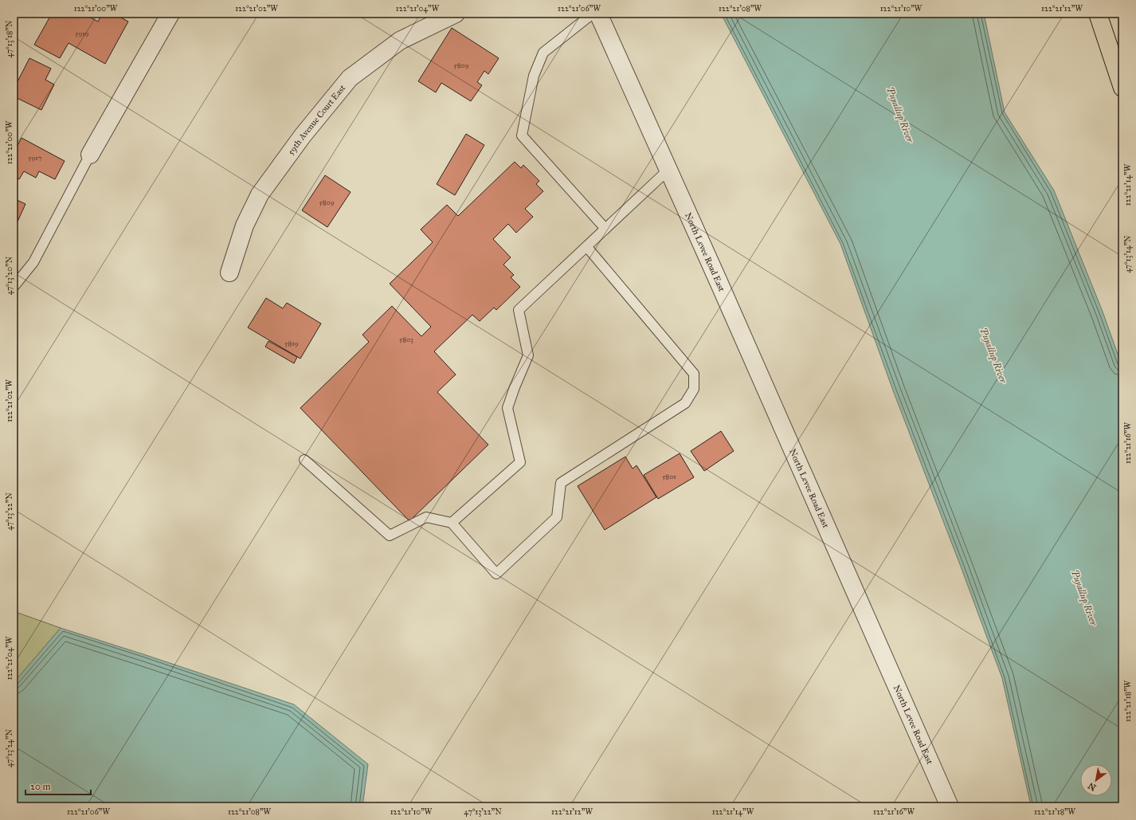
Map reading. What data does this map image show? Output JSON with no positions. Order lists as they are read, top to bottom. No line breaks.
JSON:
{"streets":{"street":["59th Avenue Court East","North Levee Road East"]},"water":["Puyallup River"],"house_numbers":["5919","5809","5917","5809","5803","5819","5801"],"scale_bar":"20 m","north":"bottom left","coordinates":["122°21'00\"W","122°21'02\"W","122°21'04\"W","122°21'06\"W","122°21'08\"W","122°21'10\"W","122°21'12\"W","47°13'18\"N","122°21'14\"W","47°13'14\"N","47°13'20\"N","122°21'16\"W","47°13'22\"N","122°21'18\"W","47°13'24\"N"]}
